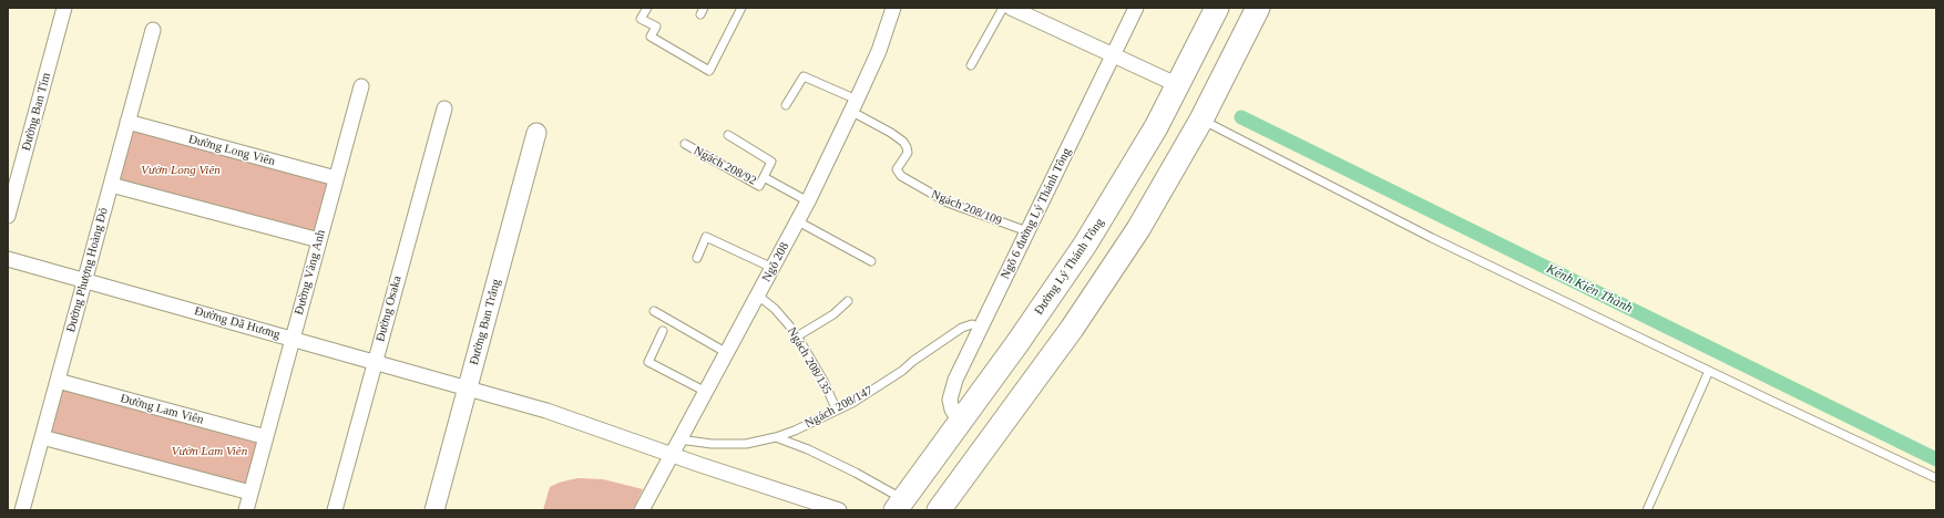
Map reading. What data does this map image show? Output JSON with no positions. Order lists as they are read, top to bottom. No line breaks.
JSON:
{"streets":{"main road":["Đường Lý Thánh Tông"],"street":["Đường Ban Tím","Đường Long Viên","Ngõ 6 đường Lý Thánh Tông","Ngõ 208","Đường Phượng Hoàng Đỏ","Đường Vàng Anh","Đường Osaka","Đường Ban Trắng","Đường Dã Hương","Đường Lam Viên"],"lane":["Ngách 208/92","Ngách 208/109","Ngách 208/135","Ngách 208/147"]},"crossings":[["Đường Long Viên","Đường Phượng Hoàng Đỏ"],["Đường Long Viên","Đường Vàng Anh"],["Ngách 208/92","Ngõ 208"],["Ngách 208/109","Ngõ 6 đường Lý Thánh Tông"],["Ngách 208/109","Ngõ 208"],["Ngõ 6 đường Lý Thánh Tông","Đường Lý Thánh Tông"],["Ngõ 6 đường Lý Thánh Tông","Ngách 208/147"],["Ngõ 208","Đường Dã Hương"],["Ngõ 208","Ngách 208/135"],["Ngõ 208","Ngách 208/147"],["Đường Phượng Hoàng Đỏ","Đường Dã Hương"],["Đường Phượng Hoàng Đỏ","Đường Lam Viên"],["Đường Vàng Anh","Đường Dã Hương"],["Đường Vàng Anh","Đường Lam Viên"],["Đường Osaka","Đường Dã Hương"],["Đường Ban Trắng","Đường Dã Hương"],["Ngách 208/135","Ngách 208/147"]],"water":["Kênh Kiên Thành"],"parks":["Vườn Long Viên","Vườn Lam Viên"]}
